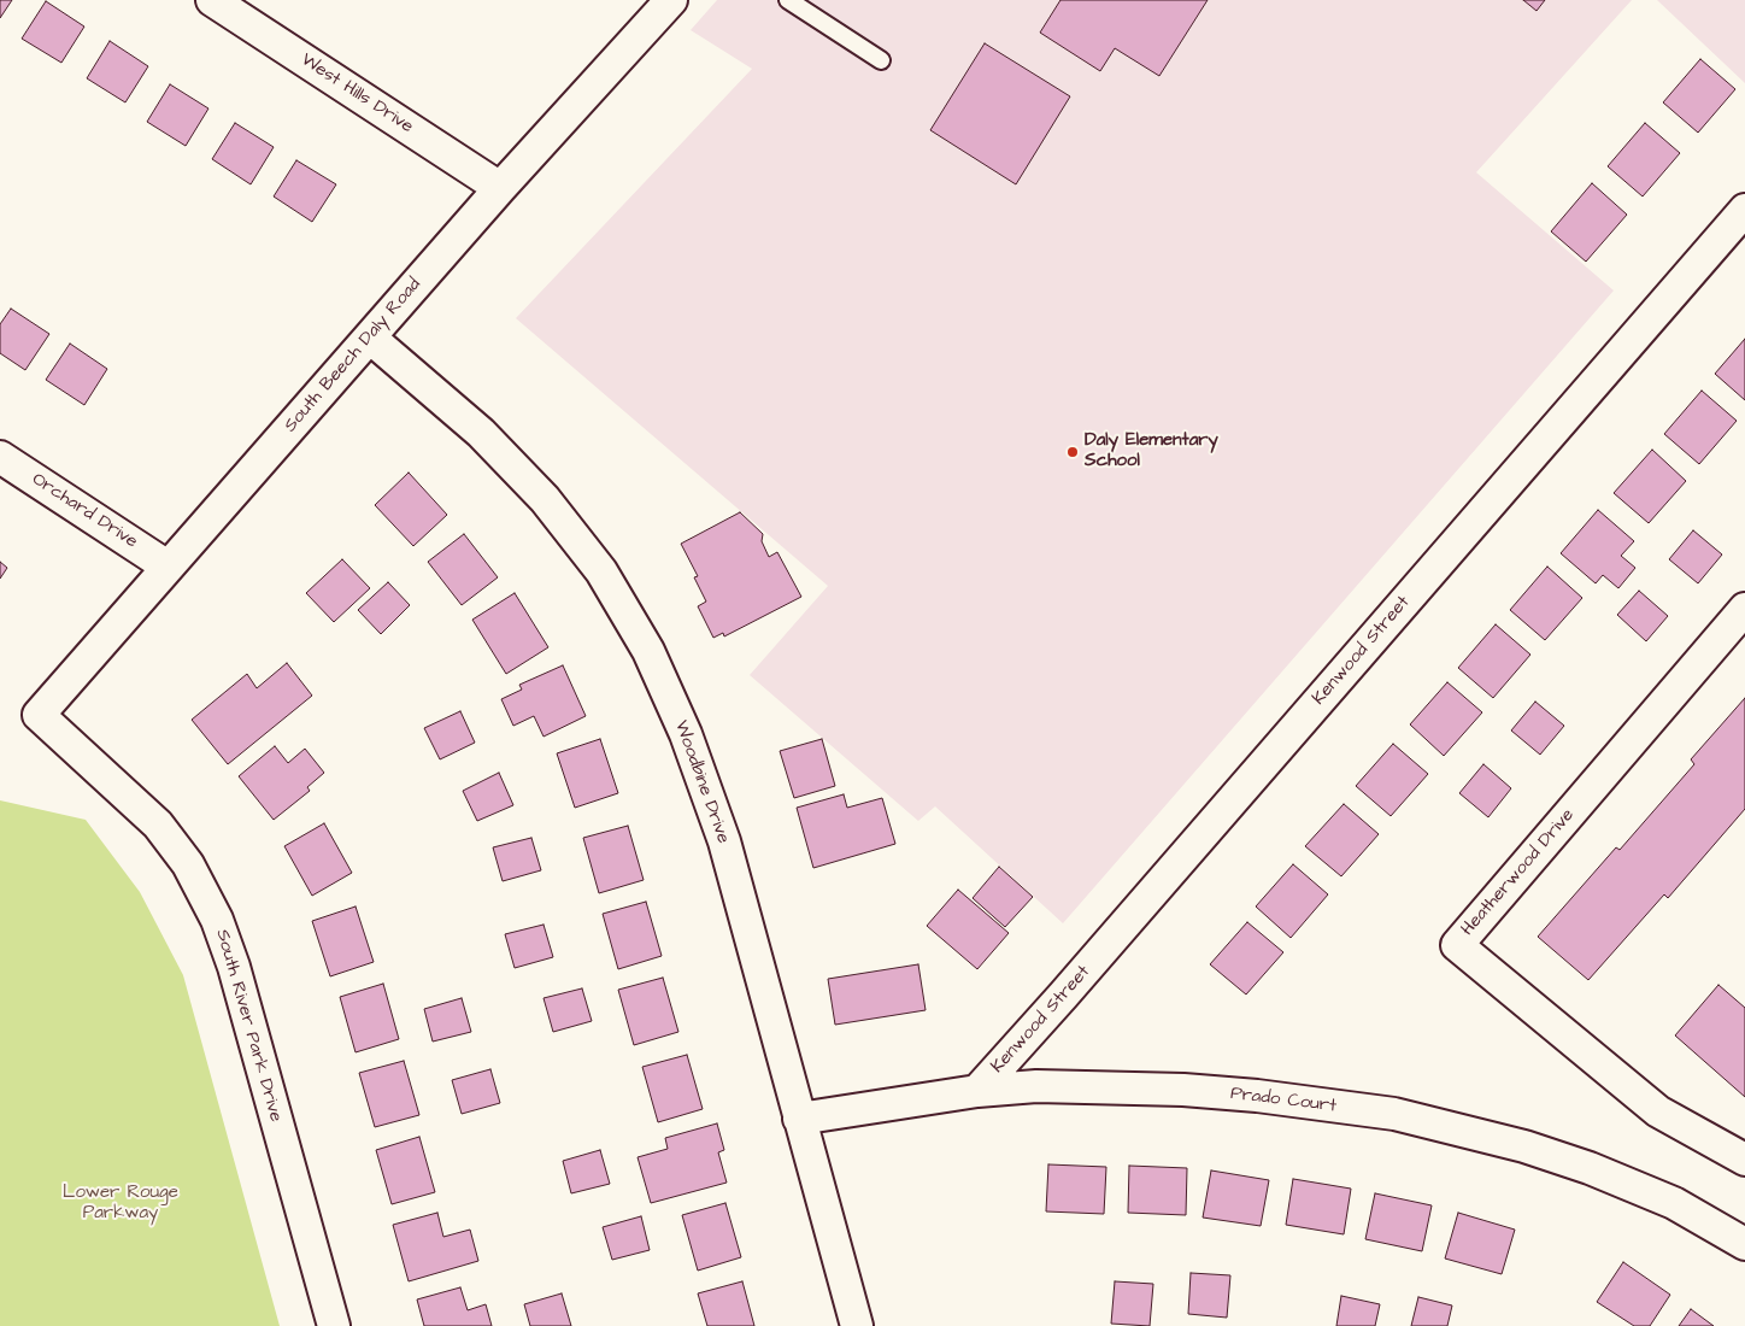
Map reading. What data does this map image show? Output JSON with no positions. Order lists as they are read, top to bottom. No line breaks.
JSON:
{"streets":{"street":["West Hills Drive","South Beech Daly Road","Orchard Drive","Kenwood Street","Woodbine Drive","Heatherwood Drive","South River Park Drive","Prado Court"]},"crossings":[["West Hills Drive","South Beech Daly Road"],["South Beech Daly Road","Orchard Drive"],["South Beech Daly Road","Woodbine Drive"],["South Beech Daly Road","South River Park Drive"],["Kenwood Street","Prado Court"],["Woodbine Drive","Prado Court"]],"parks":["Lower Rouge Parkway"],"places":["Daly Elementary School"]}
